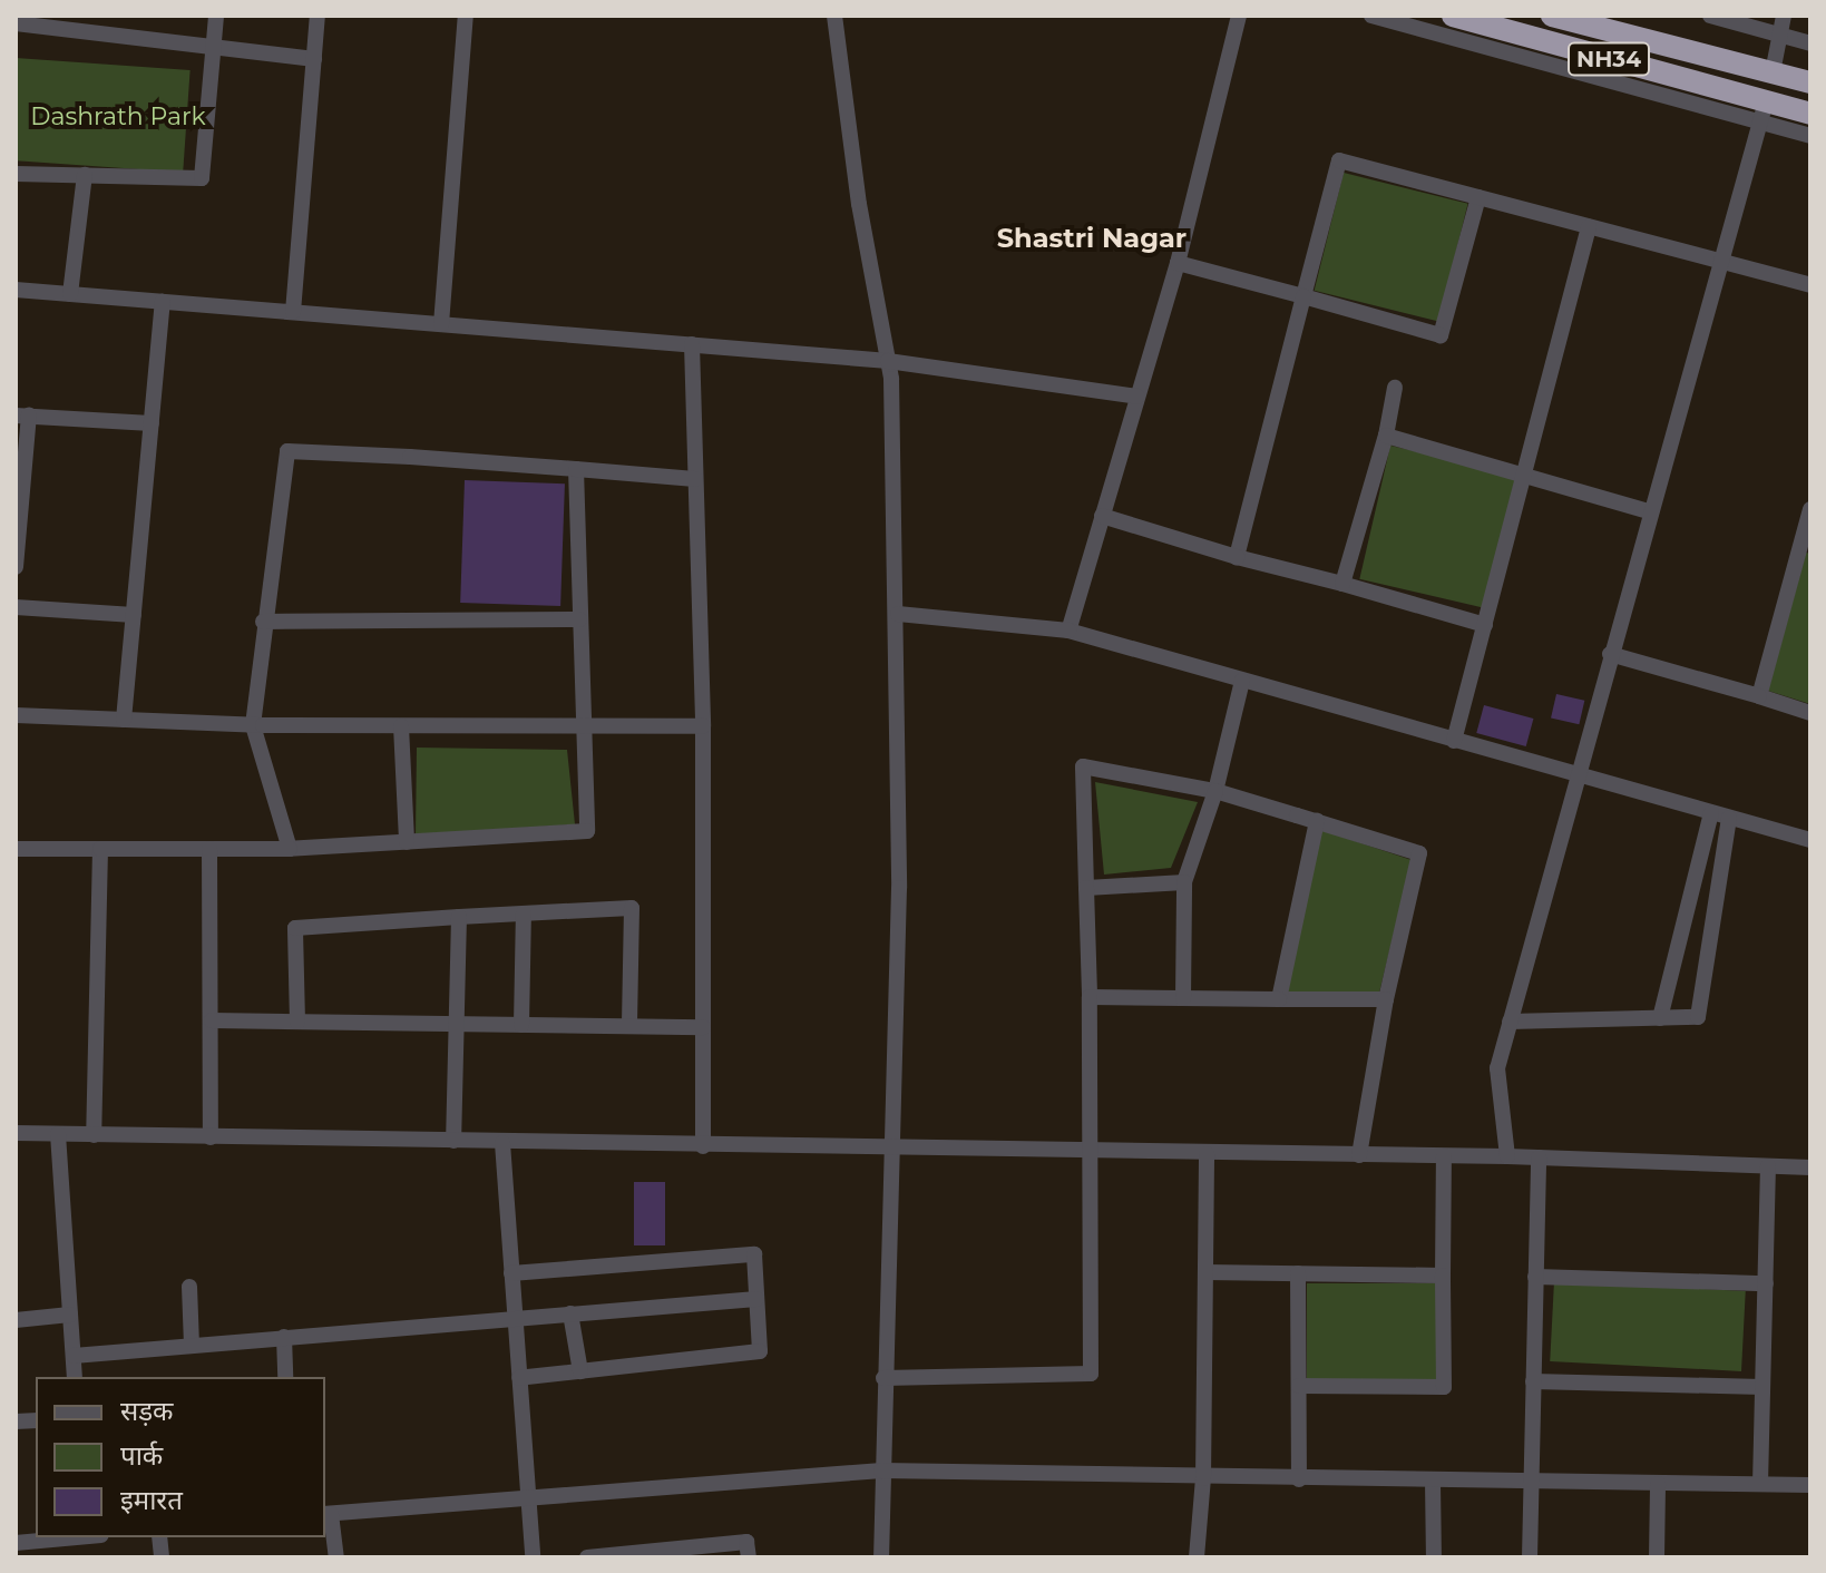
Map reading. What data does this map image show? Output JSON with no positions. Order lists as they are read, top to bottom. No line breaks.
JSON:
{"streets":{"highway":["NH34"]},"districts":["Shastri Nagar"],"parks":["Dashrath Park"],"legend":["सड़क","पार्क","इमारत"]}
